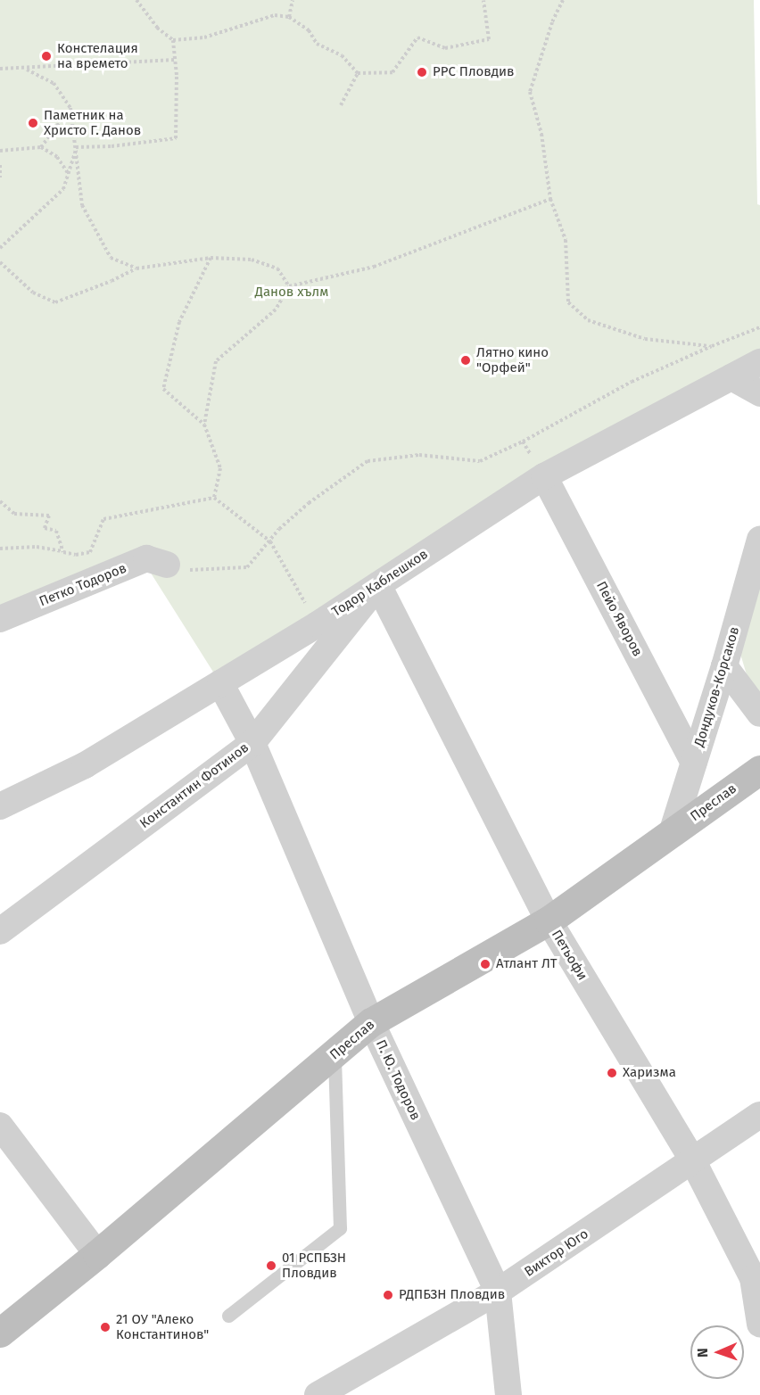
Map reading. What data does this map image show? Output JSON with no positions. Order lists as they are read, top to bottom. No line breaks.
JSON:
{"streets":{"street":["Тодор Каблешков","Петко Тодоров","Пейо Яворов","Дондуков-Корсаков","Константин Фотинов","Преслав","Петьофи","П. Ю. Тодоров","Виктор Юго"]},"crossings":[["Тодор Каблешков","Пейо Яворов"],["Тодор Каблешков","Константин Фотинов"],["Тодор Каблешков","Петьофи"],["Тодор Каблешков","П. Ю. Тодоров"],["Пейо Яворов","Дондуков-Корсаков"],["Дондуков-Корсаков","Преслав"],["Константин Фотинов","Петьофи"],["Константин Фотинов","П. Ю. Тодоров"],["Преслав","Петьофи"],["Преслав","П. Ю. Тодоров"],["Петьофи","Виктор Юго"],["П. Ю. Тодоров","Виктор Юго"]],"parks":["Данов хълм"],"places":["Констелация на времето","РРС Пловдив","Паметник на Христо Г. Данов","Лятно кино \"Орфей\"","Атлант ЛТ","Харизма","01 РСПБЗН Пловдив","РДПБЗН Пловдив","21 ОУ \"Алеко Константинов\""],"north":"left"}
